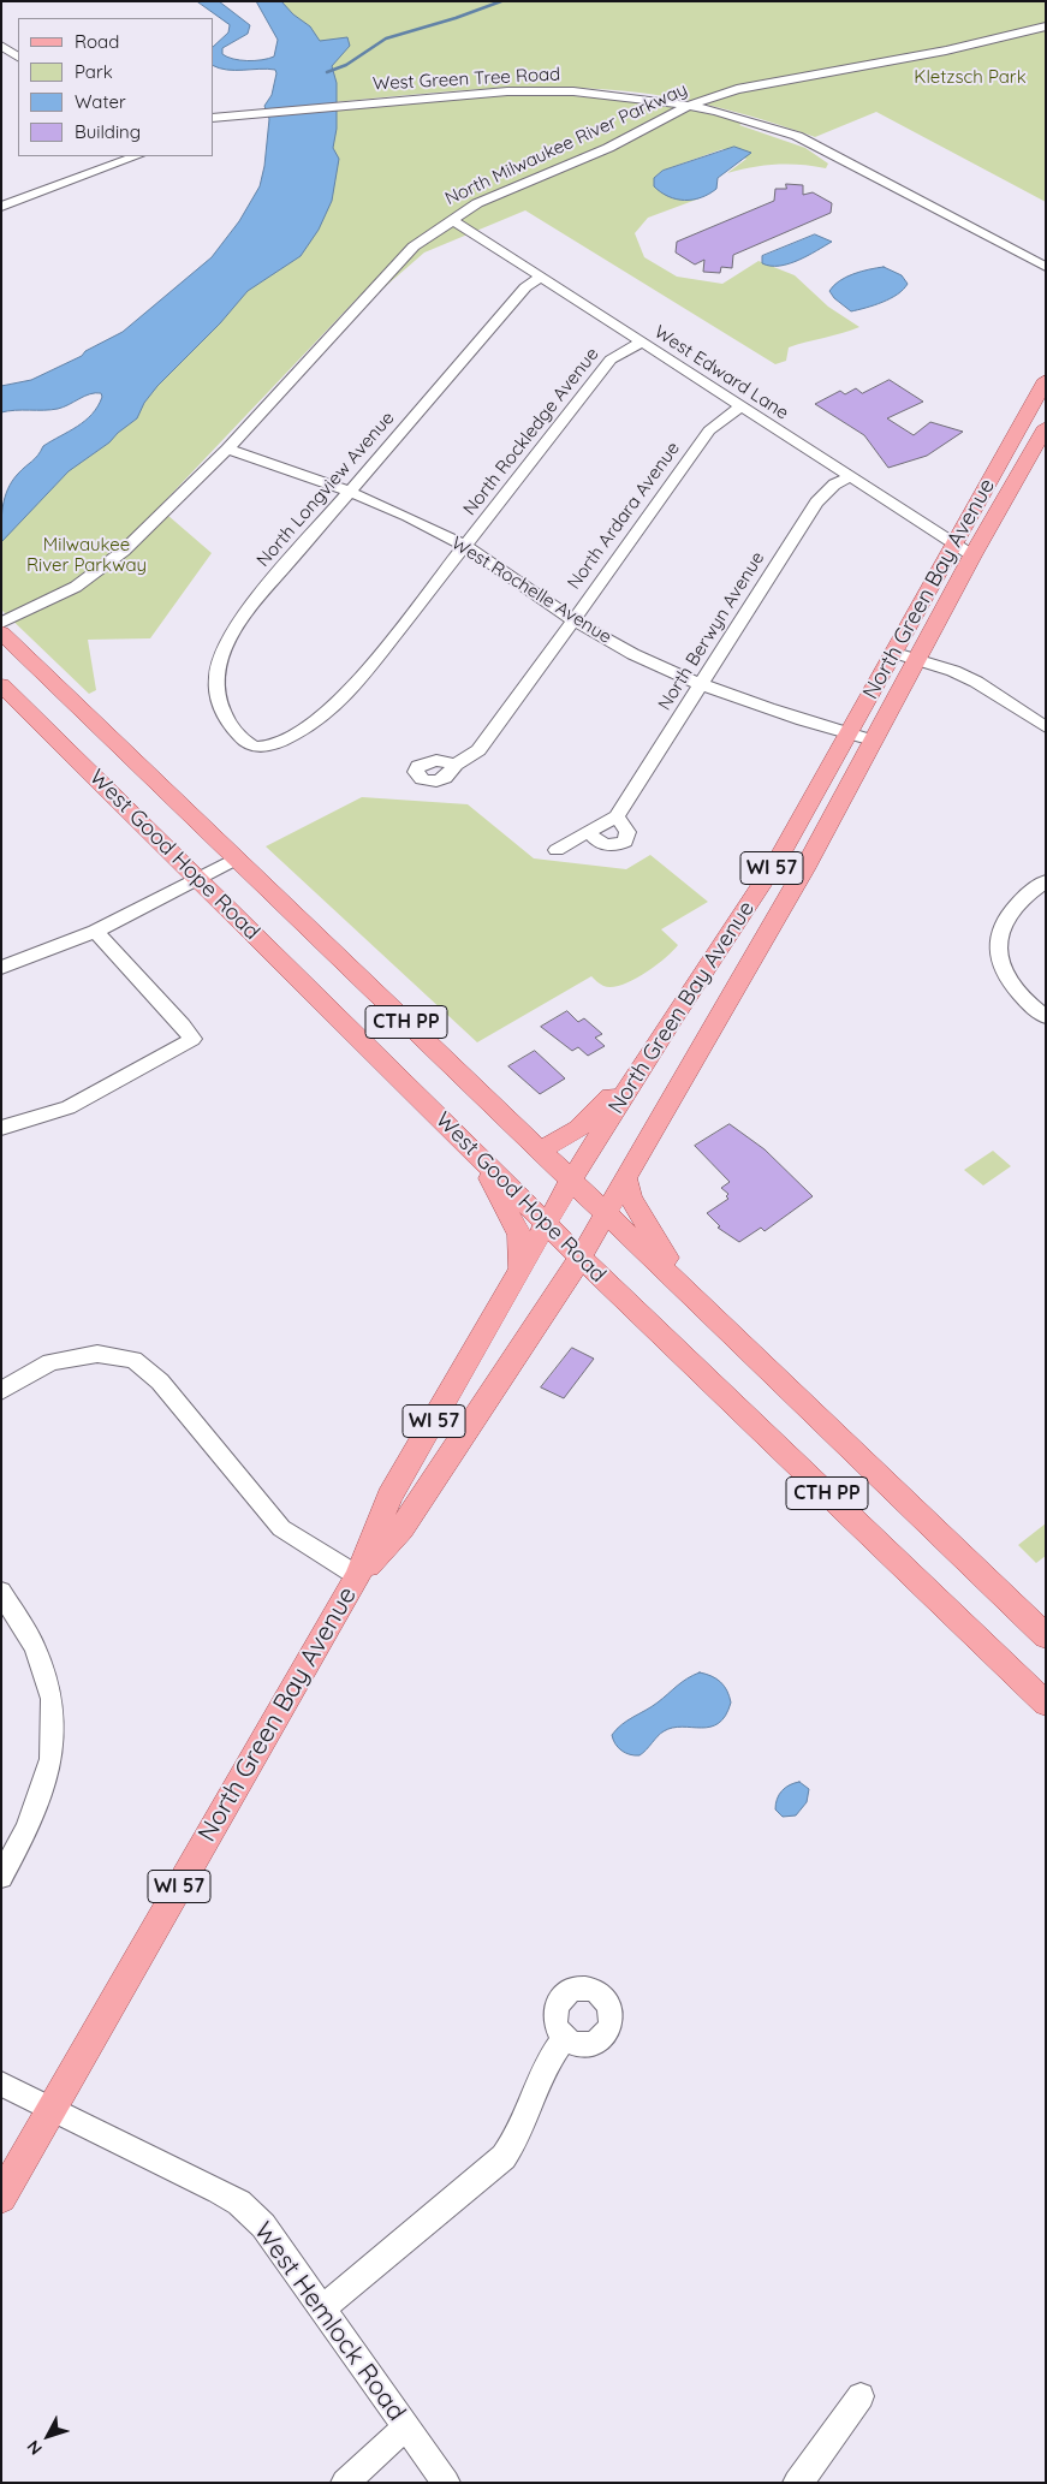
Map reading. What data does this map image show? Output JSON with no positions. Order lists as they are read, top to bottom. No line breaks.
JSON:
{"streets":{"main road":["North Green Bay Avenue","West Good Hope Road","WI 57","CTH PP"],"street":["West Green Tree Road","North Milwaukee River Parkway","West Edward Lane","North Rockledge Avenue","North Longview Avenue","North Ardara Avenue","West Rochelle Avenue","North Berwyn Avenue","West Hemlock Road"]},"crossings":[["West Green Tree Road","North Milwaukee River Parkway"],["North Milwaukee River Parkway","West Edward Lane"],["North Milwaukee River Parkway","West Rochelle Avenue"],["West Edward Lane","North Rockledge Avenue"],["West Edward Lane","North Longview Avenue"],["West Edward Lane","North Ardara Avenue"],["West Edward Lane","North Green Bay Avenue"],["West Edward Lane","North Berwyn Avenue"],["North Rockledge Avenue","North Longview Avenue"],["North Rockledge Avenue","West Rochelle Avenue"],["North Longview Avenue","West Rochelle Avenue"],["North Ardara Avenue","West Rochelle Avenue"],["North Green Bay Avenue","West Rochelle Avenue"],["North Green Bay Avenue","West Good Hope Road"],["North Green Bay Avenue","West Hemlock Road"],["West Rochelle Avenue","North Berwyn Avenue"]],"parks":["Kletzsch Park","Milwaukee River Parkway"],"legend":["Road","Park","Water","Building"],"north":"bottom left"}
